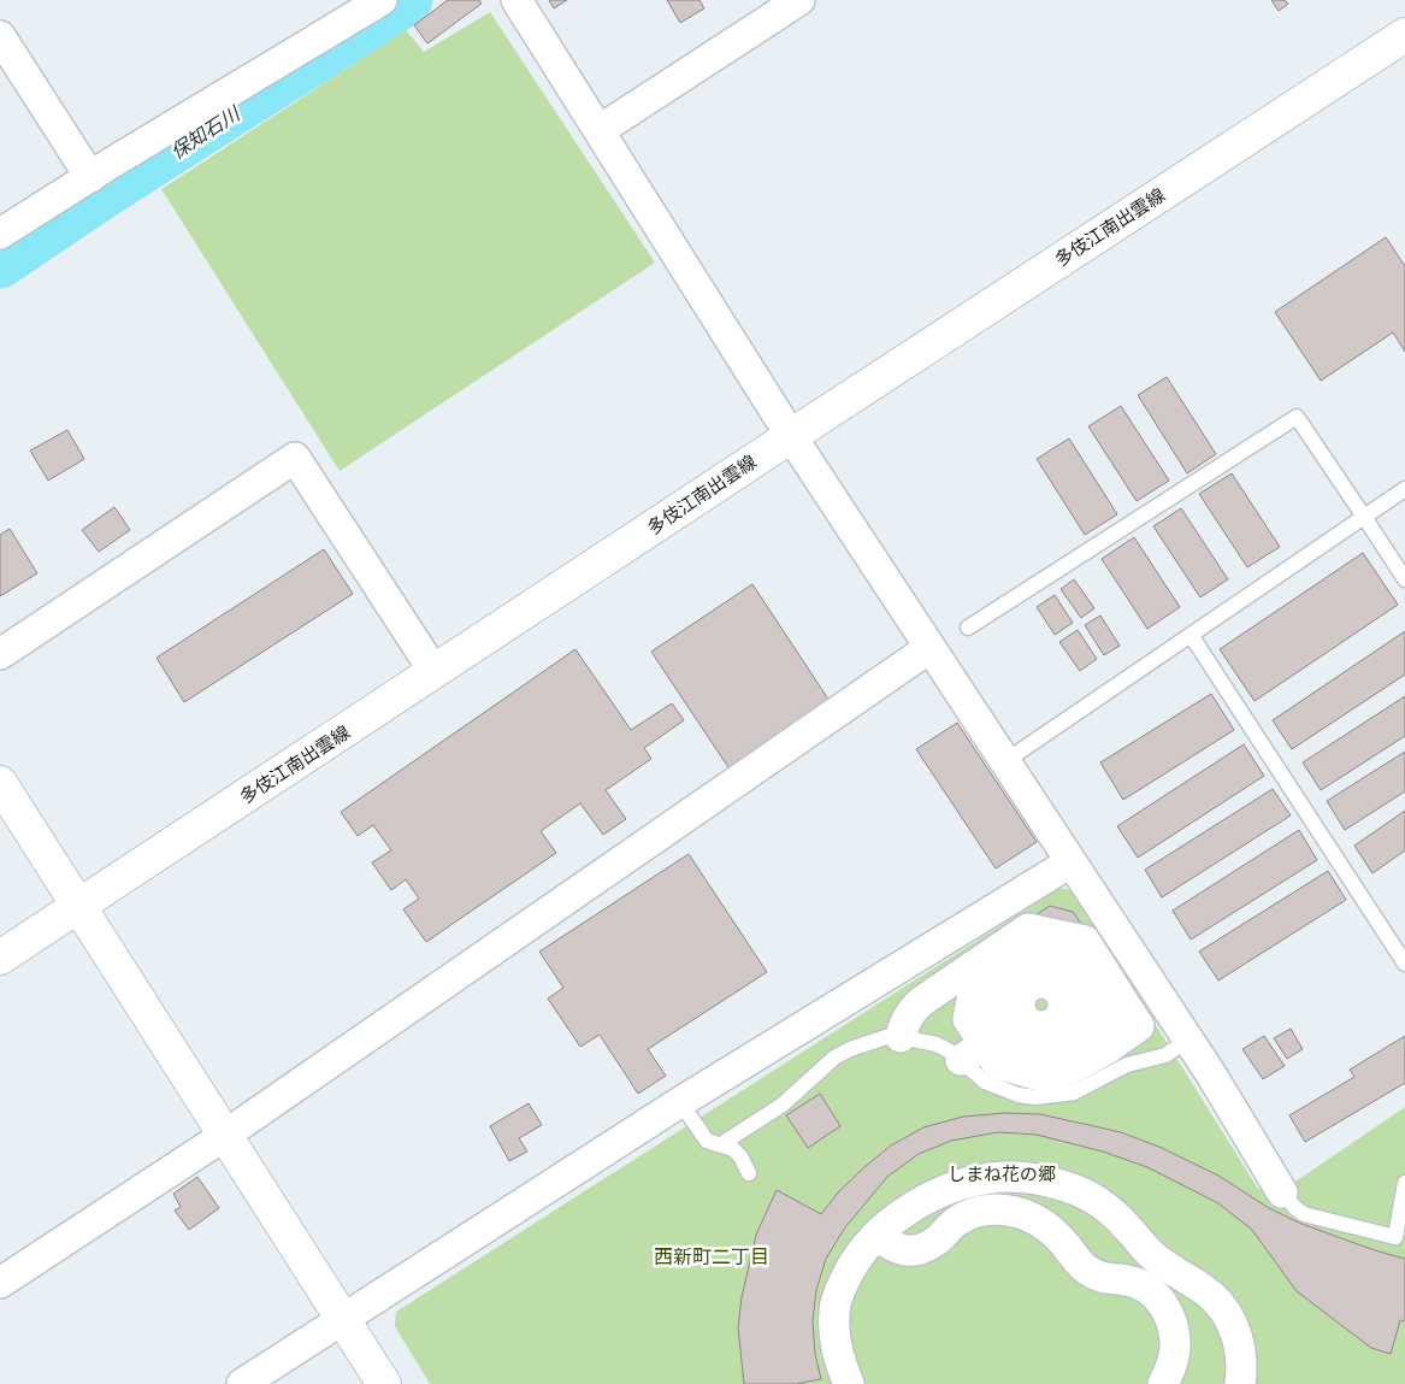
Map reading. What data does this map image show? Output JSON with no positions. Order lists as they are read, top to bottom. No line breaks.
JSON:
{"streets":{"main road":["多伎江南出雲線"]},"districts":["西新町二丁目"],"water":["保知石川"],"parks":["しまね花の郷"]}
